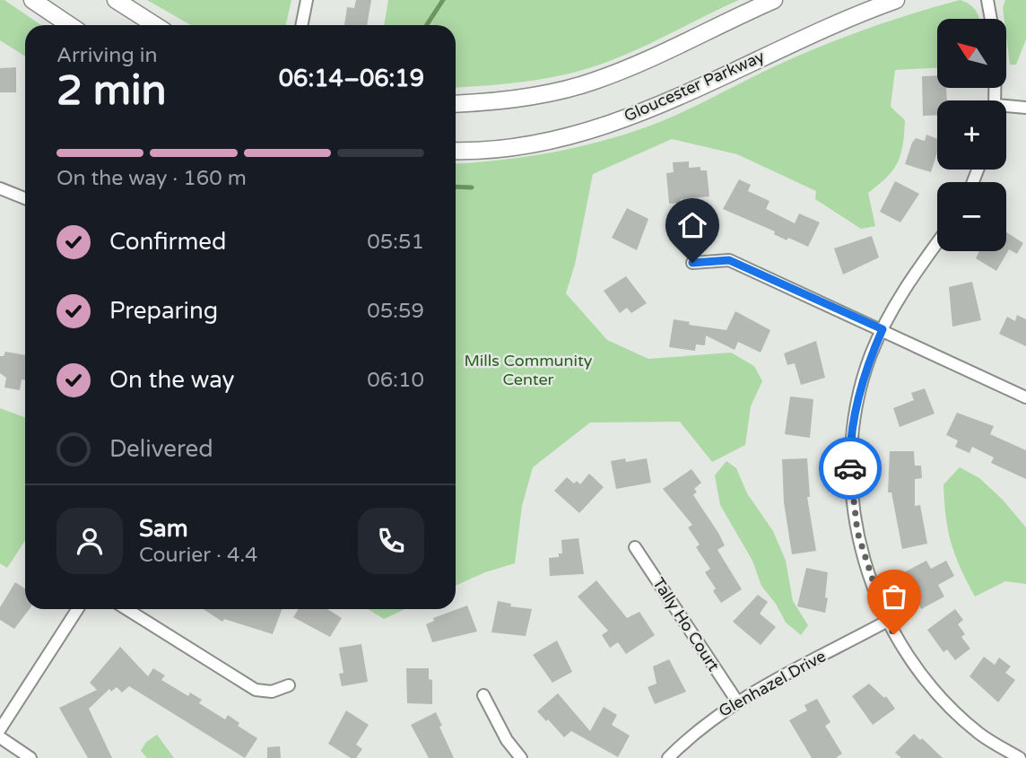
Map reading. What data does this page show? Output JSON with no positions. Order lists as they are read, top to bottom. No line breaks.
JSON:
{"streets":{"main road":["Gloucester Parkway"],"street":["Tally Ho Court","Glenhazel Drive"]},"crossings":[["Tally Ho Court","Glenhazel Drive"]],"parks":["Mills Community Center"],"north":"top left","page":{"map_buttons":["+","−"],"heading":["2 min","Arriving in","06:14–06:19"],"panel":["Sam","Courier · 4.4"],"bar":"On the way · 160 m","list":[["Confirmed","05:51"],["Preparing","05:59"],["On the way","06:10"],"Delivered"]}}
